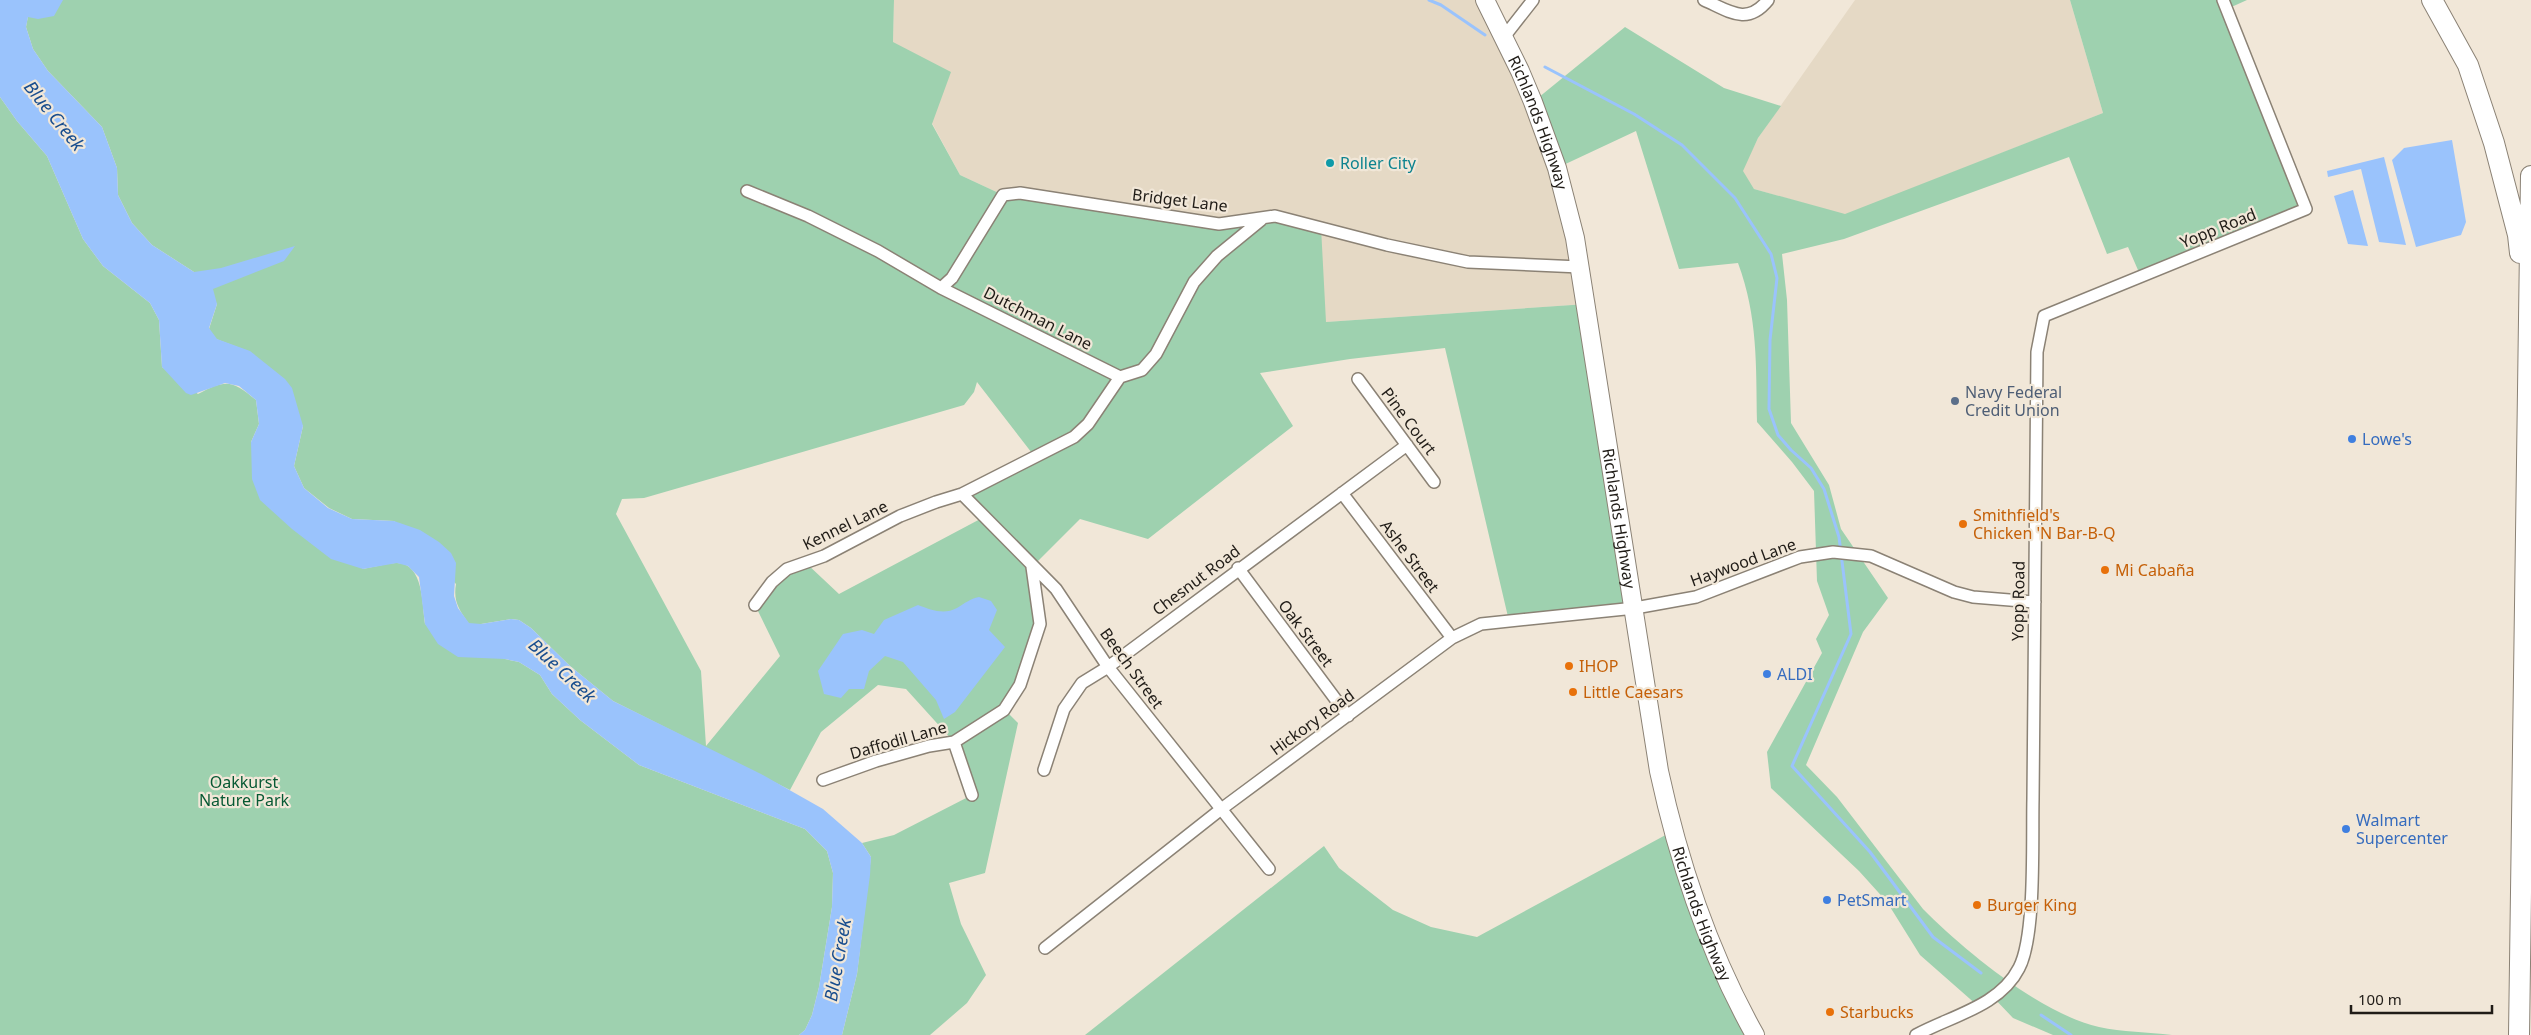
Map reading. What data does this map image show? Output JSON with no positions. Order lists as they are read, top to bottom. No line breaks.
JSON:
{"streets":{"main road":["Richlands Highway"],"street":["Bridget Lane","Yopp Road","Dutchman Lane","Pine Court","Kennel Lane","Ashe Street","Haywood Lane","Chesnut Road","Oak Street","Beech Street","Hickory Road","Daffodil Lane"]},"crossings":[["Richlands Highway","Bridget Lane"],["Richlands Highway","Haywood Lane"],["Richlands Highway","Hickory Road"],["Bridget Lane","Dutchman Lane"],["Yopp Road","Haywood Lane"],["Dutchman Lane","Kennel Lane"],["Pine Court","Chesnut Road"],["Kennel Lane","Beech Street"],["Ashe Street","Chesnut Road"],["Ashe Street","Hickory Road"],["Haywood Lane","Hickory Road"],["Chesnut Road","Oak Street"],["Chesnut Road","Beech Street"],["Oak Street","Hickory Road"],["Beech Street","Hickory Road"],["Beech Street","Daffodil Lane"]],"water":["Blue Creek"],"parks":["Oakkurst Nature Park"],"places":["Roller City","Navy Federal Credit Union","Lowe's","Smithfield's Chicken 'N Bar-B-Q","Mi Cabaña","IHOP","ALDI","Little Caesars","Walmart Supercenter","PetSmart","Burger King","Starbucks"],"scale_bar":"100 m"}
